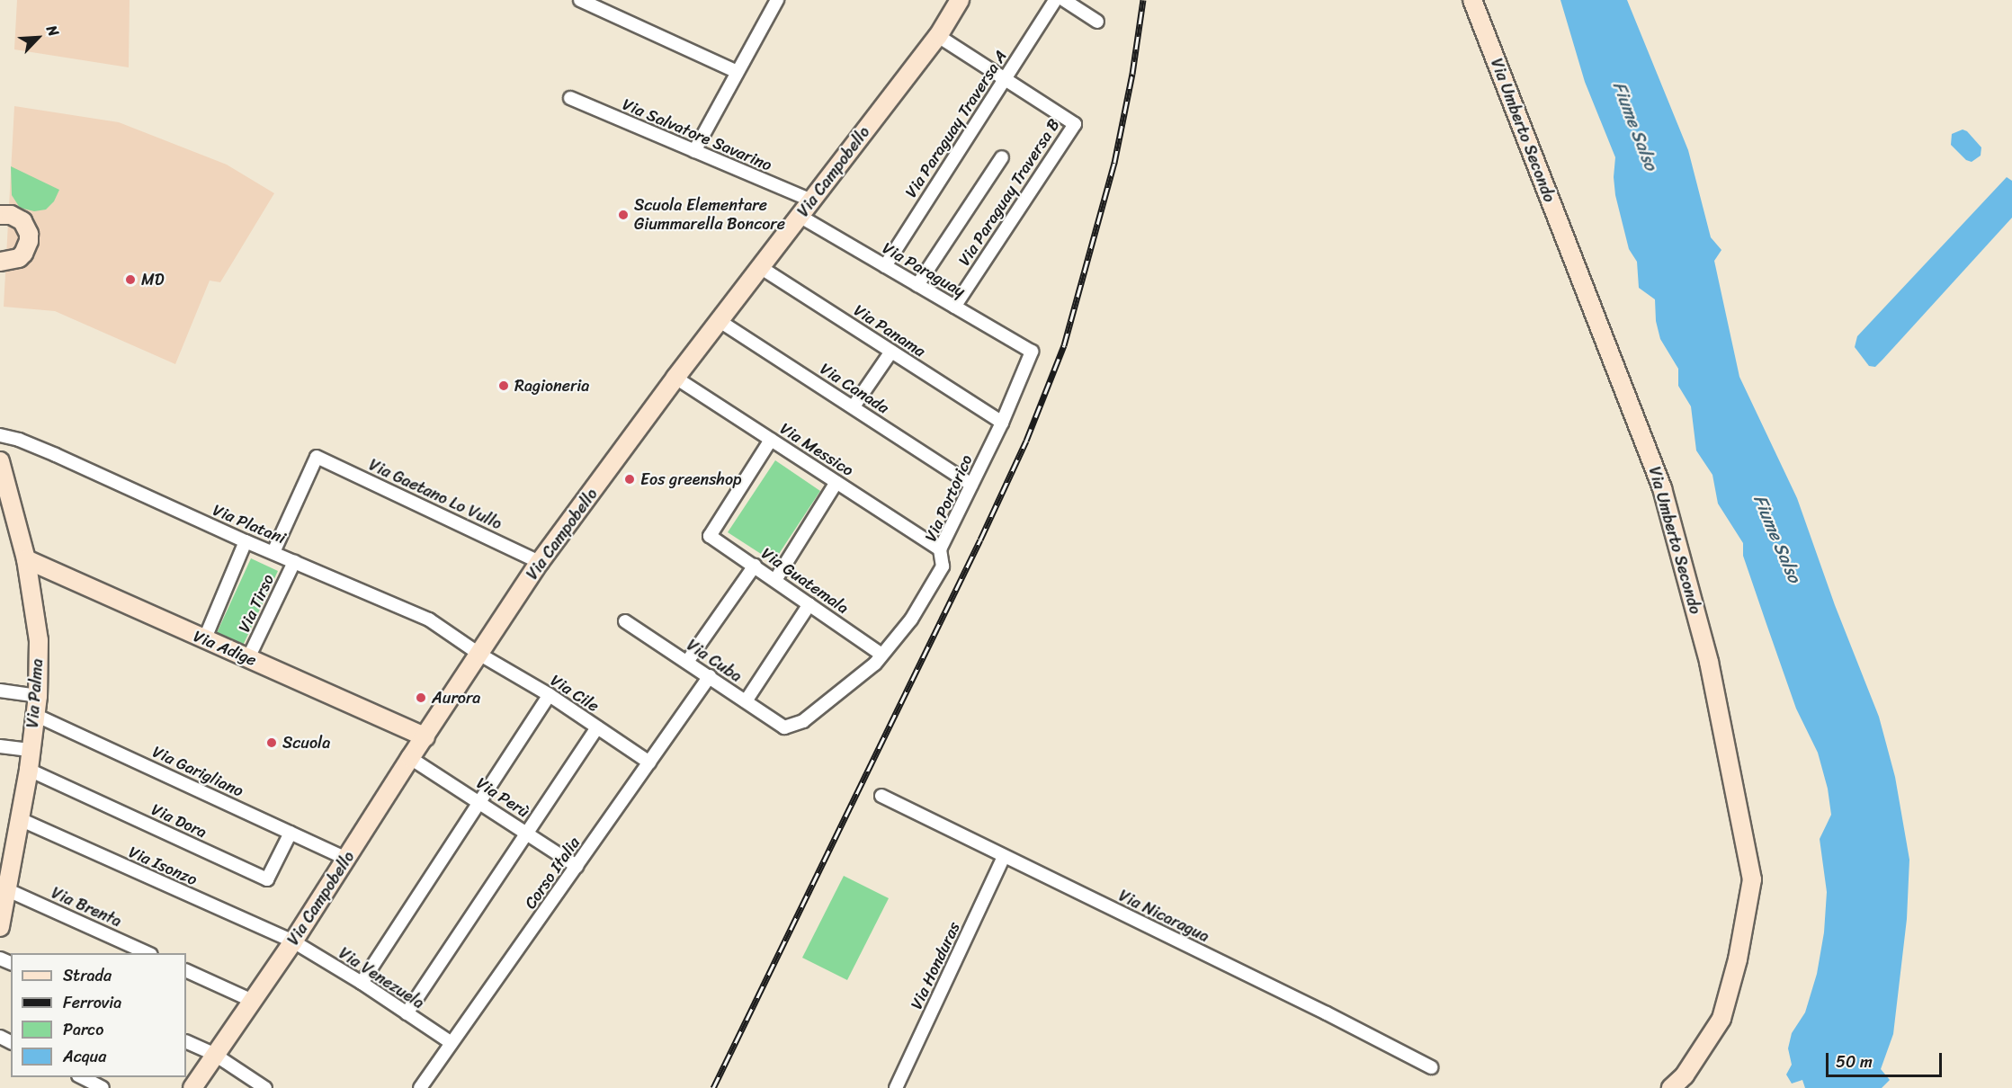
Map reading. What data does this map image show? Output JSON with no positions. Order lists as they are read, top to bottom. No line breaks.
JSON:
{"streets":{"main road":["Via Umberto Secondo","Via Campobello","Via Adige","Via Palma"],"street":["Via Paraguay Traversa A","Via Salvatore Savarino","Via Paraguay Traversa B","Via Paraguay","Via Panama","Via Canada","Via Messico","Via Gaetano Lo Vullo","Via Portorico","Via Platani","Via Guatemala","Via Tirso","Via Cuba","Via Cile","Via Garigliano","Via Perù","Via Dora","Via Isonzo","Corso Italia","Via Brenta","Via Nicaragua","Via Honduras","Via Venezuela"]},"crossings":[["Via Paraguay Traversa A","Via Paraguay Traversa B"],["Via Paraguay Traversa A","Via Paraguay"],["Via Salvatore Savarino","Via Campobello"],["Via Campobello","Via Paraguay Traversa B"],["Via Campobello","Via Paraguay"],["Via Campobello","Via Panama"],["Via Campobello","Via Canada"],["Via Campobello","Via Messico"],["Via Campobello","Via Gaetano Lo Vullo"],["Via Campobello","Via Platani"],["Via Campobello","Via Adige"],["Via Campobello","Via Cile"],["Via Campobello","Via Garigliano"],["Via Campobello","Via Perù"],["Via Campobello","Via Isonzo"],["Via Campobello","Via Venezuela"],["Via Paraguay Traversa B","Via Paraguay"],["Via Paraguay","Via Portorico"],["Via Panama","Via Portorico"],["Via Canada","Via Portorico"],["Via Messico","Via Portorico"],["Via Messico","Via Guatemala"],["Via Gaetano Lo Vullo","Via Platani"],["Via Portorico","Via Guatemala"],["Via Portorico","Via Cuba"],["Via Platani","Via Tirso"],["Via Platani","Via Cile"],["Via Tirso","Via Adige"],["Via Adige","Via Palma"],["Via Cuba","Corso Italia"],["Via Palma","Via Garigliano"],["Via Palma","Via Dora"],["Via Palma","Via Isonzo"],["Via Palma","Via Brenta"],["Via Cile","Corso Italia"],["Via Garigliano","Via Dora"],["Via Perù","Corso Italia"],["Via Isonzo","Via Venezuela"],["Corso Italia","Via Venezuela"],["Via Nicaragua","Via Honduras"]],"water":["Fiume Salso"],"places":["Scuola Elementare Giummarella Boncore","MD","Ragioneria","Eos greenshop","Aurora","Scuola"],"legend":["Strada","Ferrovia","Parco","Acqua"],"scale_bar":"50 m","north":"top right"}
